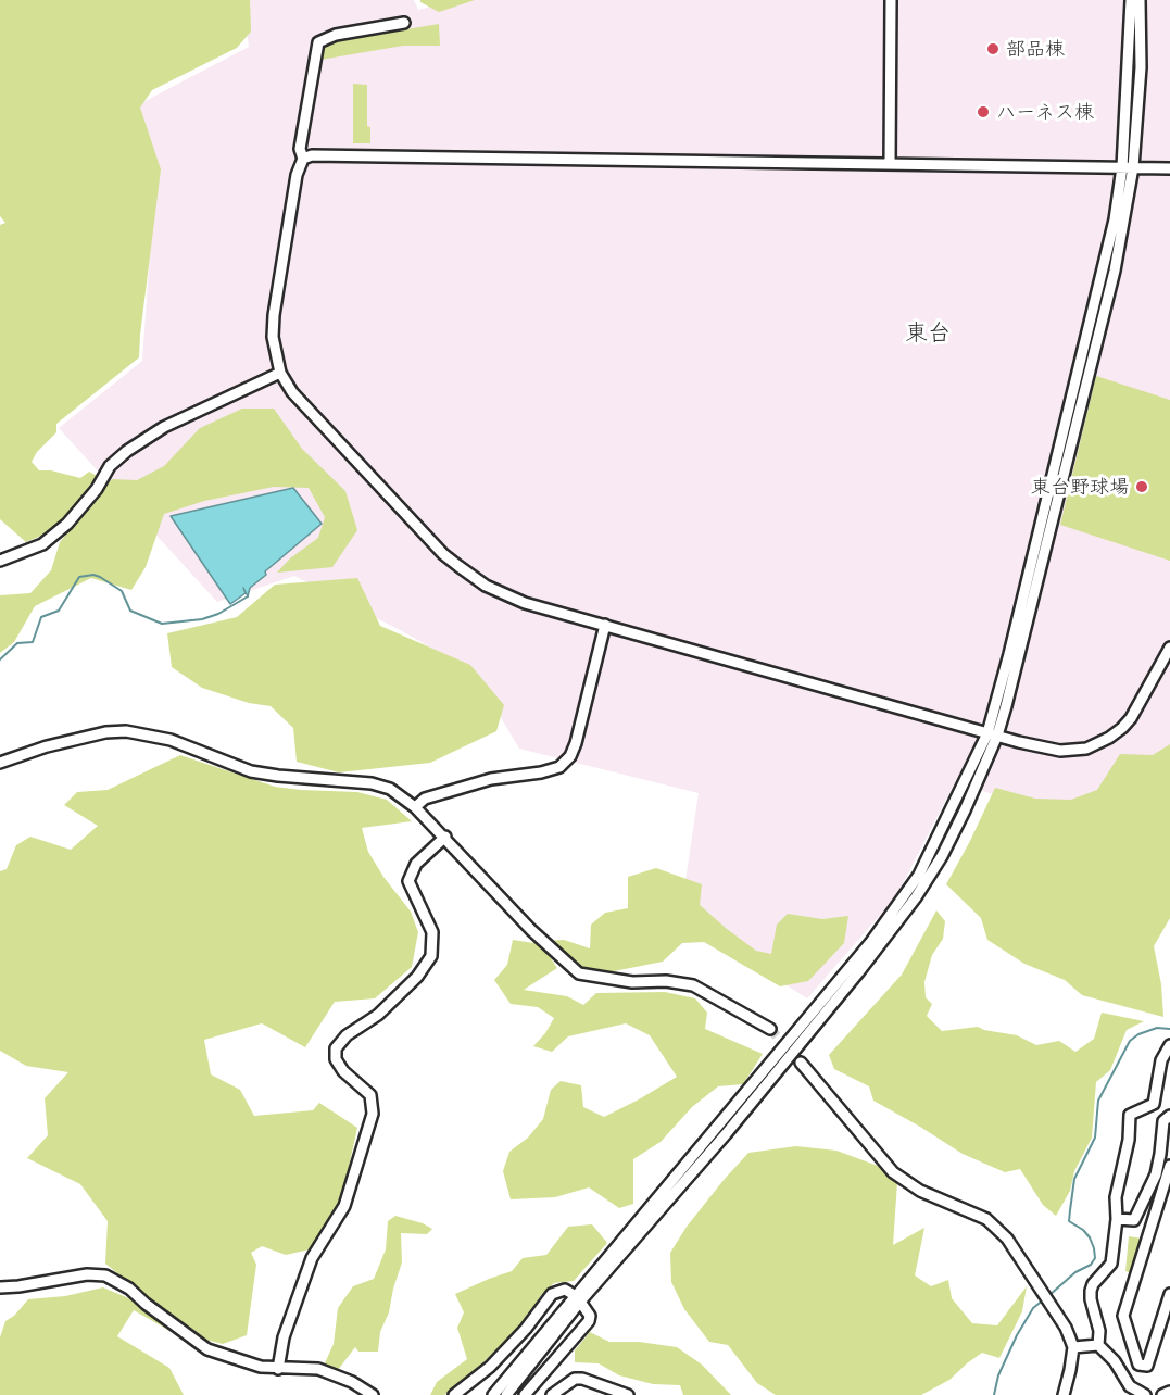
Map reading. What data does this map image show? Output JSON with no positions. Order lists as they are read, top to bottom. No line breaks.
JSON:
{"districts":["東台"],"places":["部品棟","ハーネス棟","東台野球場"]}
